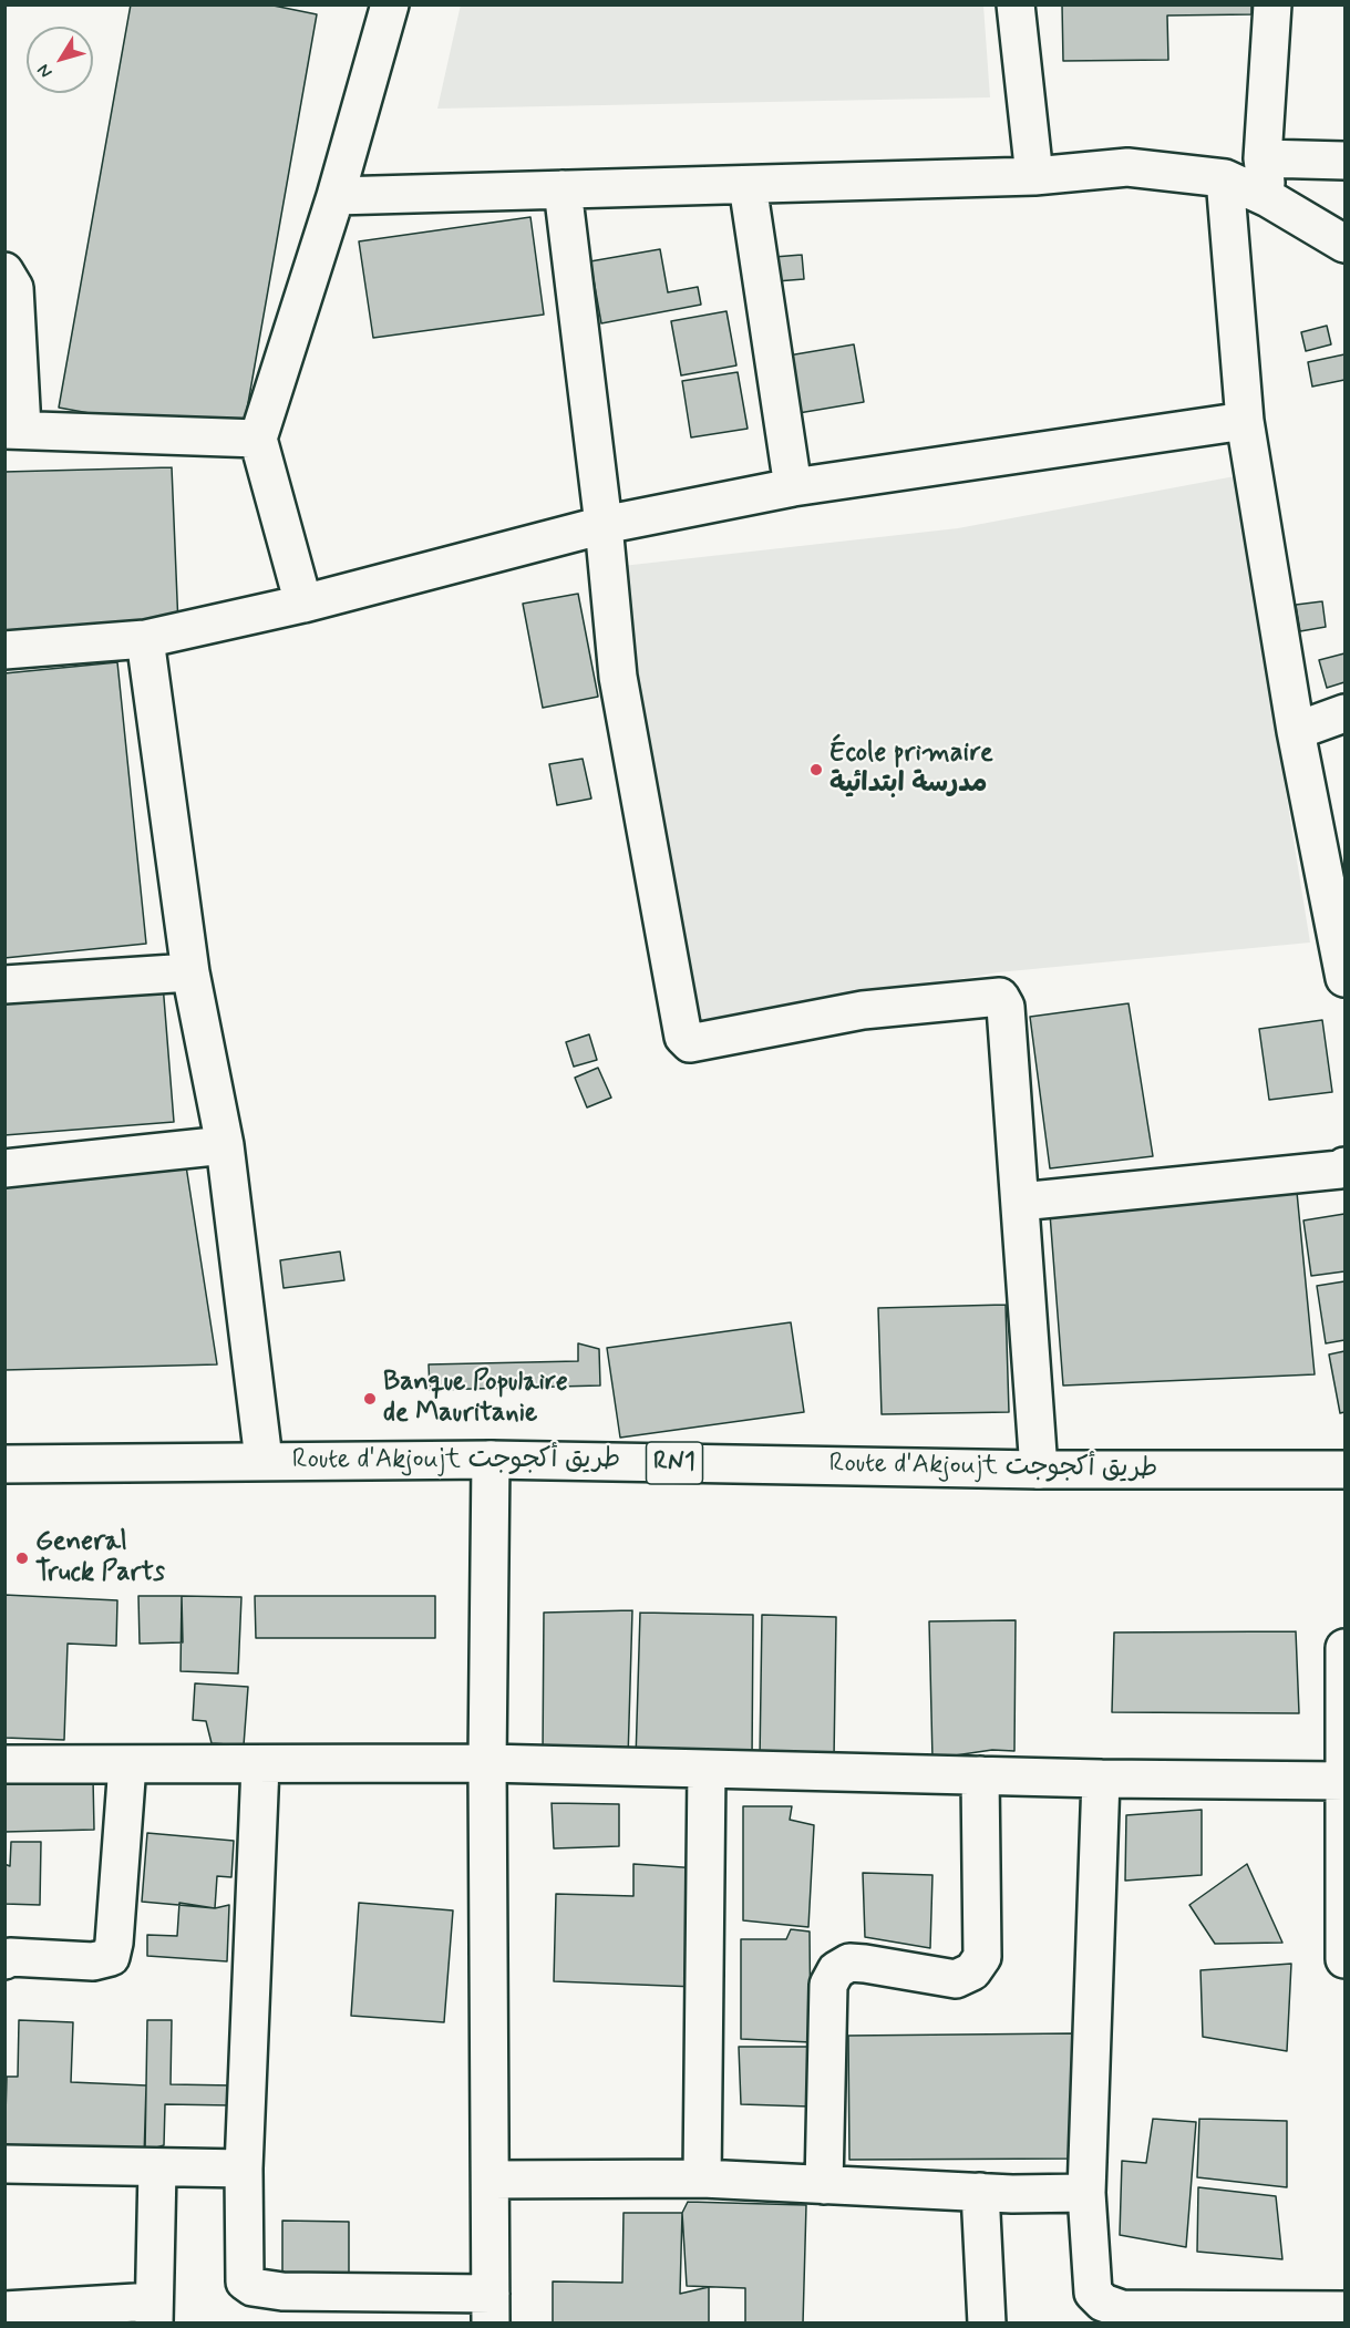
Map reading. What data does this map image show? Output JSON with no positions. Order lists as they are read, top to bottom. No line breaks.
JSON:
{"streets":{"main road":["Route d'Akjoujt طريق أكجوجت","RN1"]},"places":["École primaire مدرسة ابتدائية","Banque Populaire de Mauritanie","General Truck Parts"],"north":"bottom left"}
